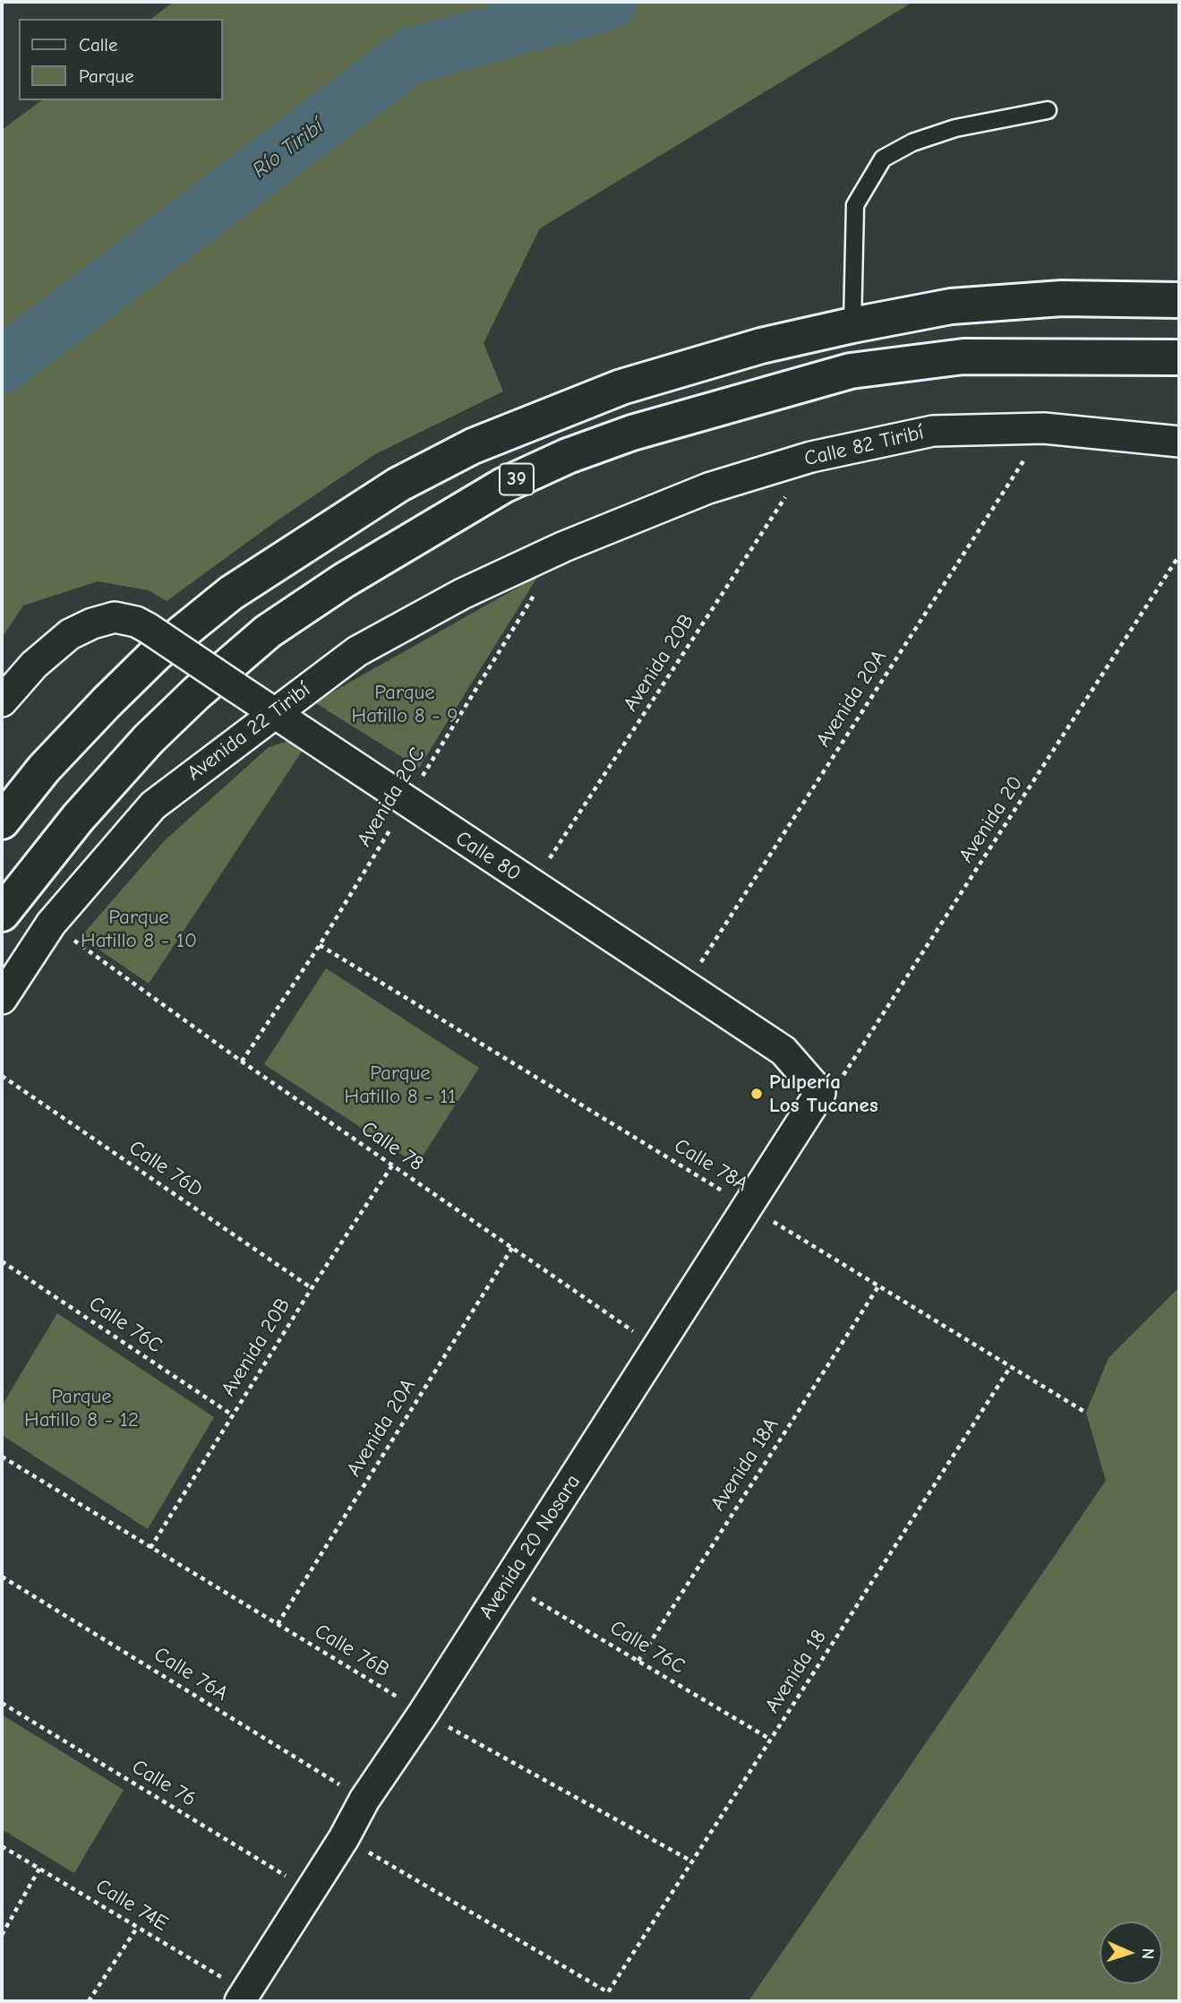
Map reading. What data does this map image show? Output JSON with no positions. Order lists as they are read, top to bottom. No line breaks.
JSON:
{"streets":{"highway":["39"],"street":["Calle 82 Tiribí","Avenida 22 Tiribí","Calle 80","Avenida 20 Nosara"],"path":["Avenida 20B","Avenida 20A","Avenida 20C","Avenida 20","Calle 78","Calle 78A","Calle 76D","Calle 76C","Avenida 18A","Calle 76B","Avenida 18","Calle 76A","Calle 76","Calle 74E"]},"crossings":[["Calle 82 Tiribí","Avenida 20B"],["Calle 82 Tiribí","Avenida 20A"],["Calle 82 Tiribí","Avenida 22 Tiribí"],["Avenida 20B","Calle 80"],["Avenida 20B","Calle 78"],["Avenida 20B","Calle 76D"],["Avenida 20B","Calle 76C"],["Avenida 20B","Calle 76B"],["Avenida 20A","Calle 80"],["Avenida 20A","Calle 78"],["Avenida 20A","Calle 76B"],["Avenida 22 Tiribí","Calle 80"],["Avenida 22 Tiribí","Calle 78"],["Avenida 20C","Calle 80"],["Avenida 20C","Calle 78"],["Avenida 20C","Calle 78A"],["Avenida 20","Calle 80"],["Avenida 20","Avenida 20 Nosara"],["Calle 80","Avenida 20 Nosara"],["Calle 78","Avenida 20 Nosara"],["Calle 78A","Avenida 18A"],["Calle 78A","Avenida 20 Nosara"],["Calle 78A","Avenida 18"],["Calle 76C","Avenida 18A"],["Calle 76C","Avenida 20 Nosara"],["Calle 76C","Avenida 18"],["Avenida 20 Nosara","Calle 76B"],["Avenida 20 Nosara","Avenida 18"],["Avenida 20 Nosara","Calle 76A"],["Avenida 20 Nosara","Calle 76"],["Avenida 20 Nosara","Calle 74E"],["Calle 76B","Avenida 18"]],"water":["Río Tiribí"],"parks":["Parque Hatillo 8 - 9","Parque Hatillo 8 - 10","Parque Hatillo 8 - 11","Parque Hatillo 8 - 12"],"places":["Pulpería Los Tucanes"],"legend":["Calle","Parque"],"north":"right"}
